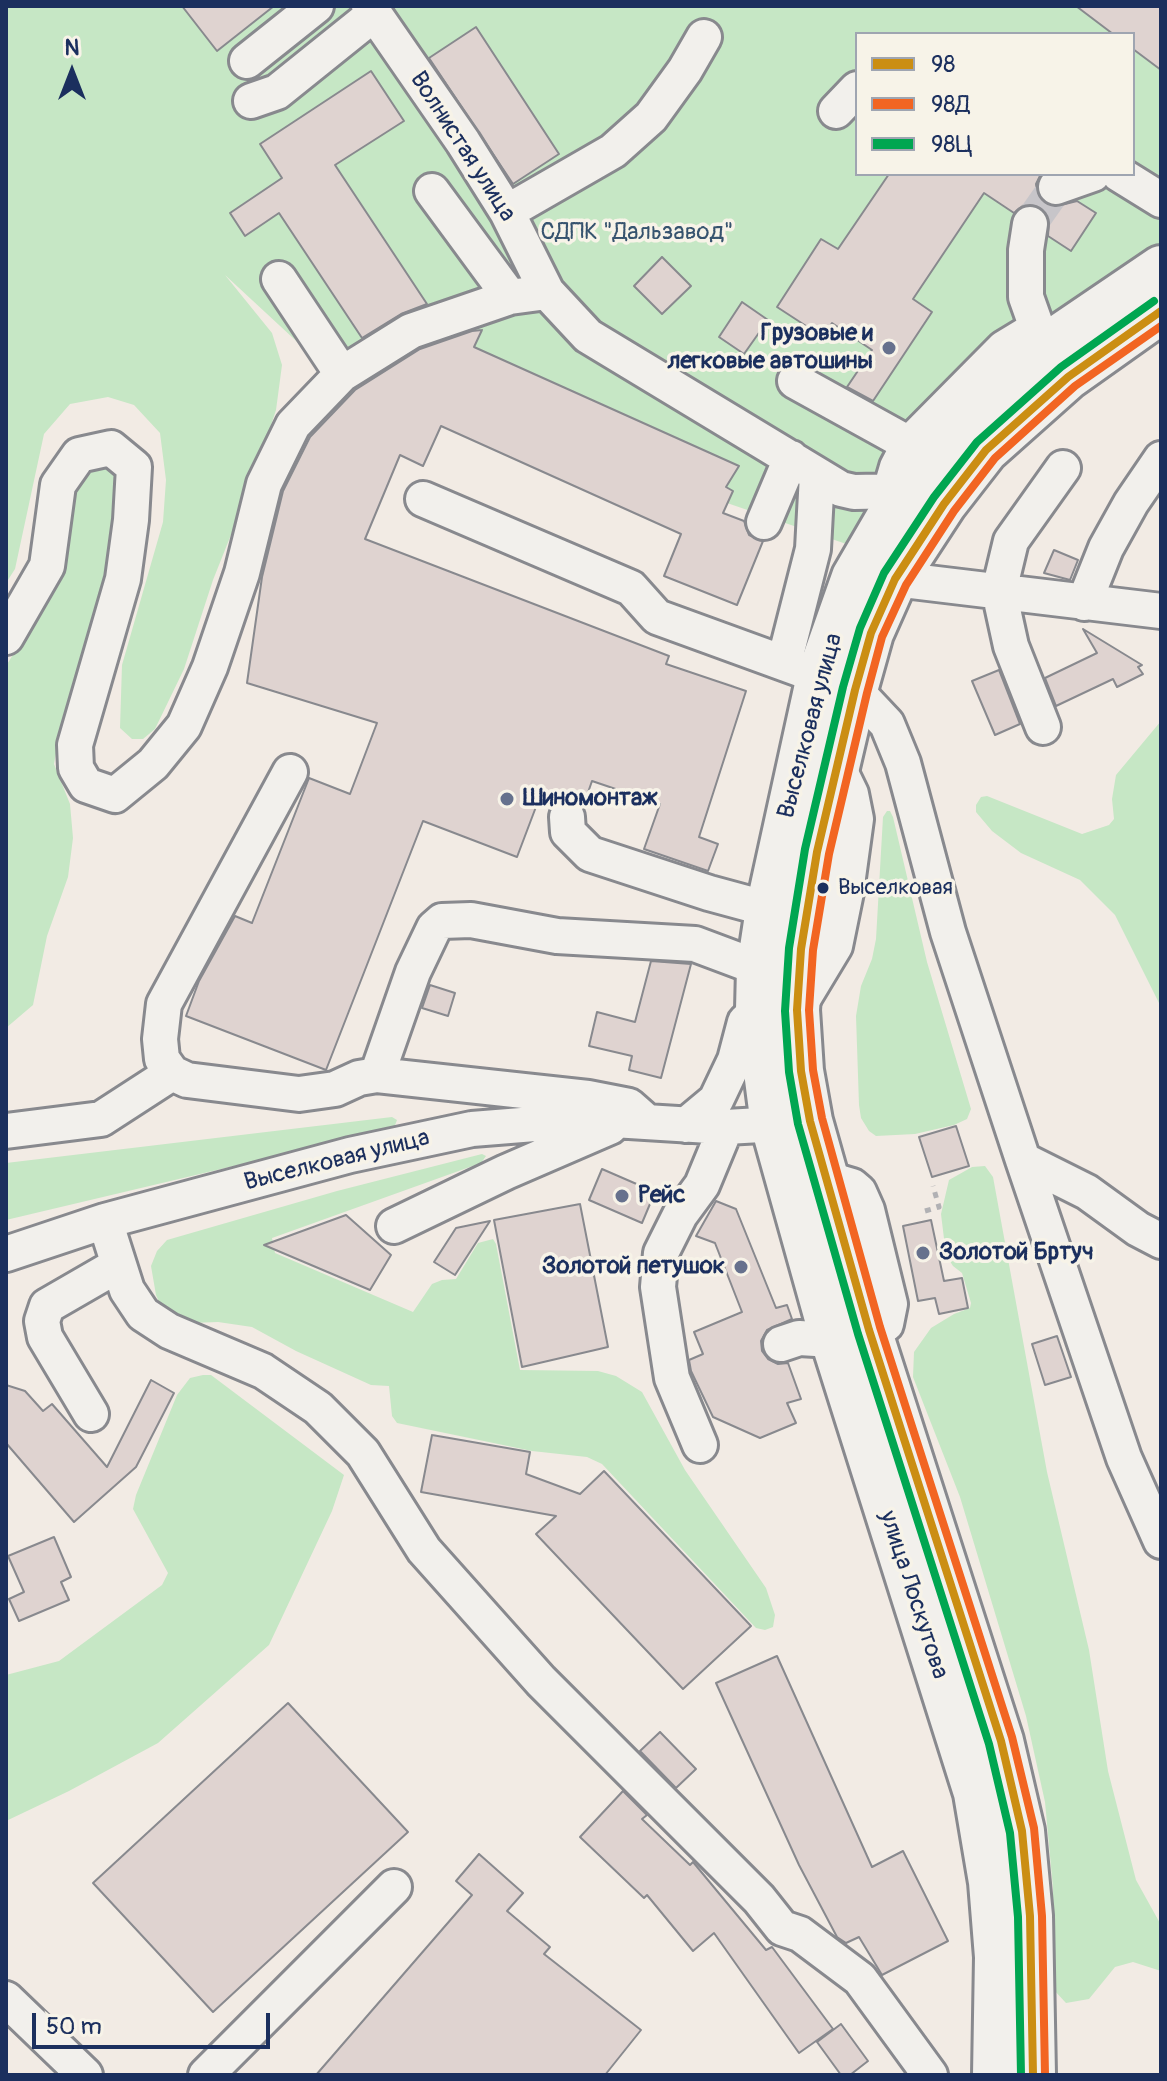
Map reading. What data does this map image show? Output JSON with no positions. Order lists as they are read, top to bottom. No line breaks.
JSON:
{"streets":{"main road":["Выселковая улица","улица Лоскутова"],"street":["Волнистая улица"]},"crossings":[["Волнистая улица","Выселковая улица"],["Выселковая улица","улица Лоскутова"]],"parks":["СДПК \"Дальзавод\""],"places":["Грузовые и легковые автошины","Шиномонтаж","Выселковая","Рейс","Золотой Бртуч","Золотой петушок"],"lines":["transit line 98Ц","transit line 98","transit line 98Д"],"legend":["98","98Д","98Ц"],"scale_bar":"50 m","north":"top"}
